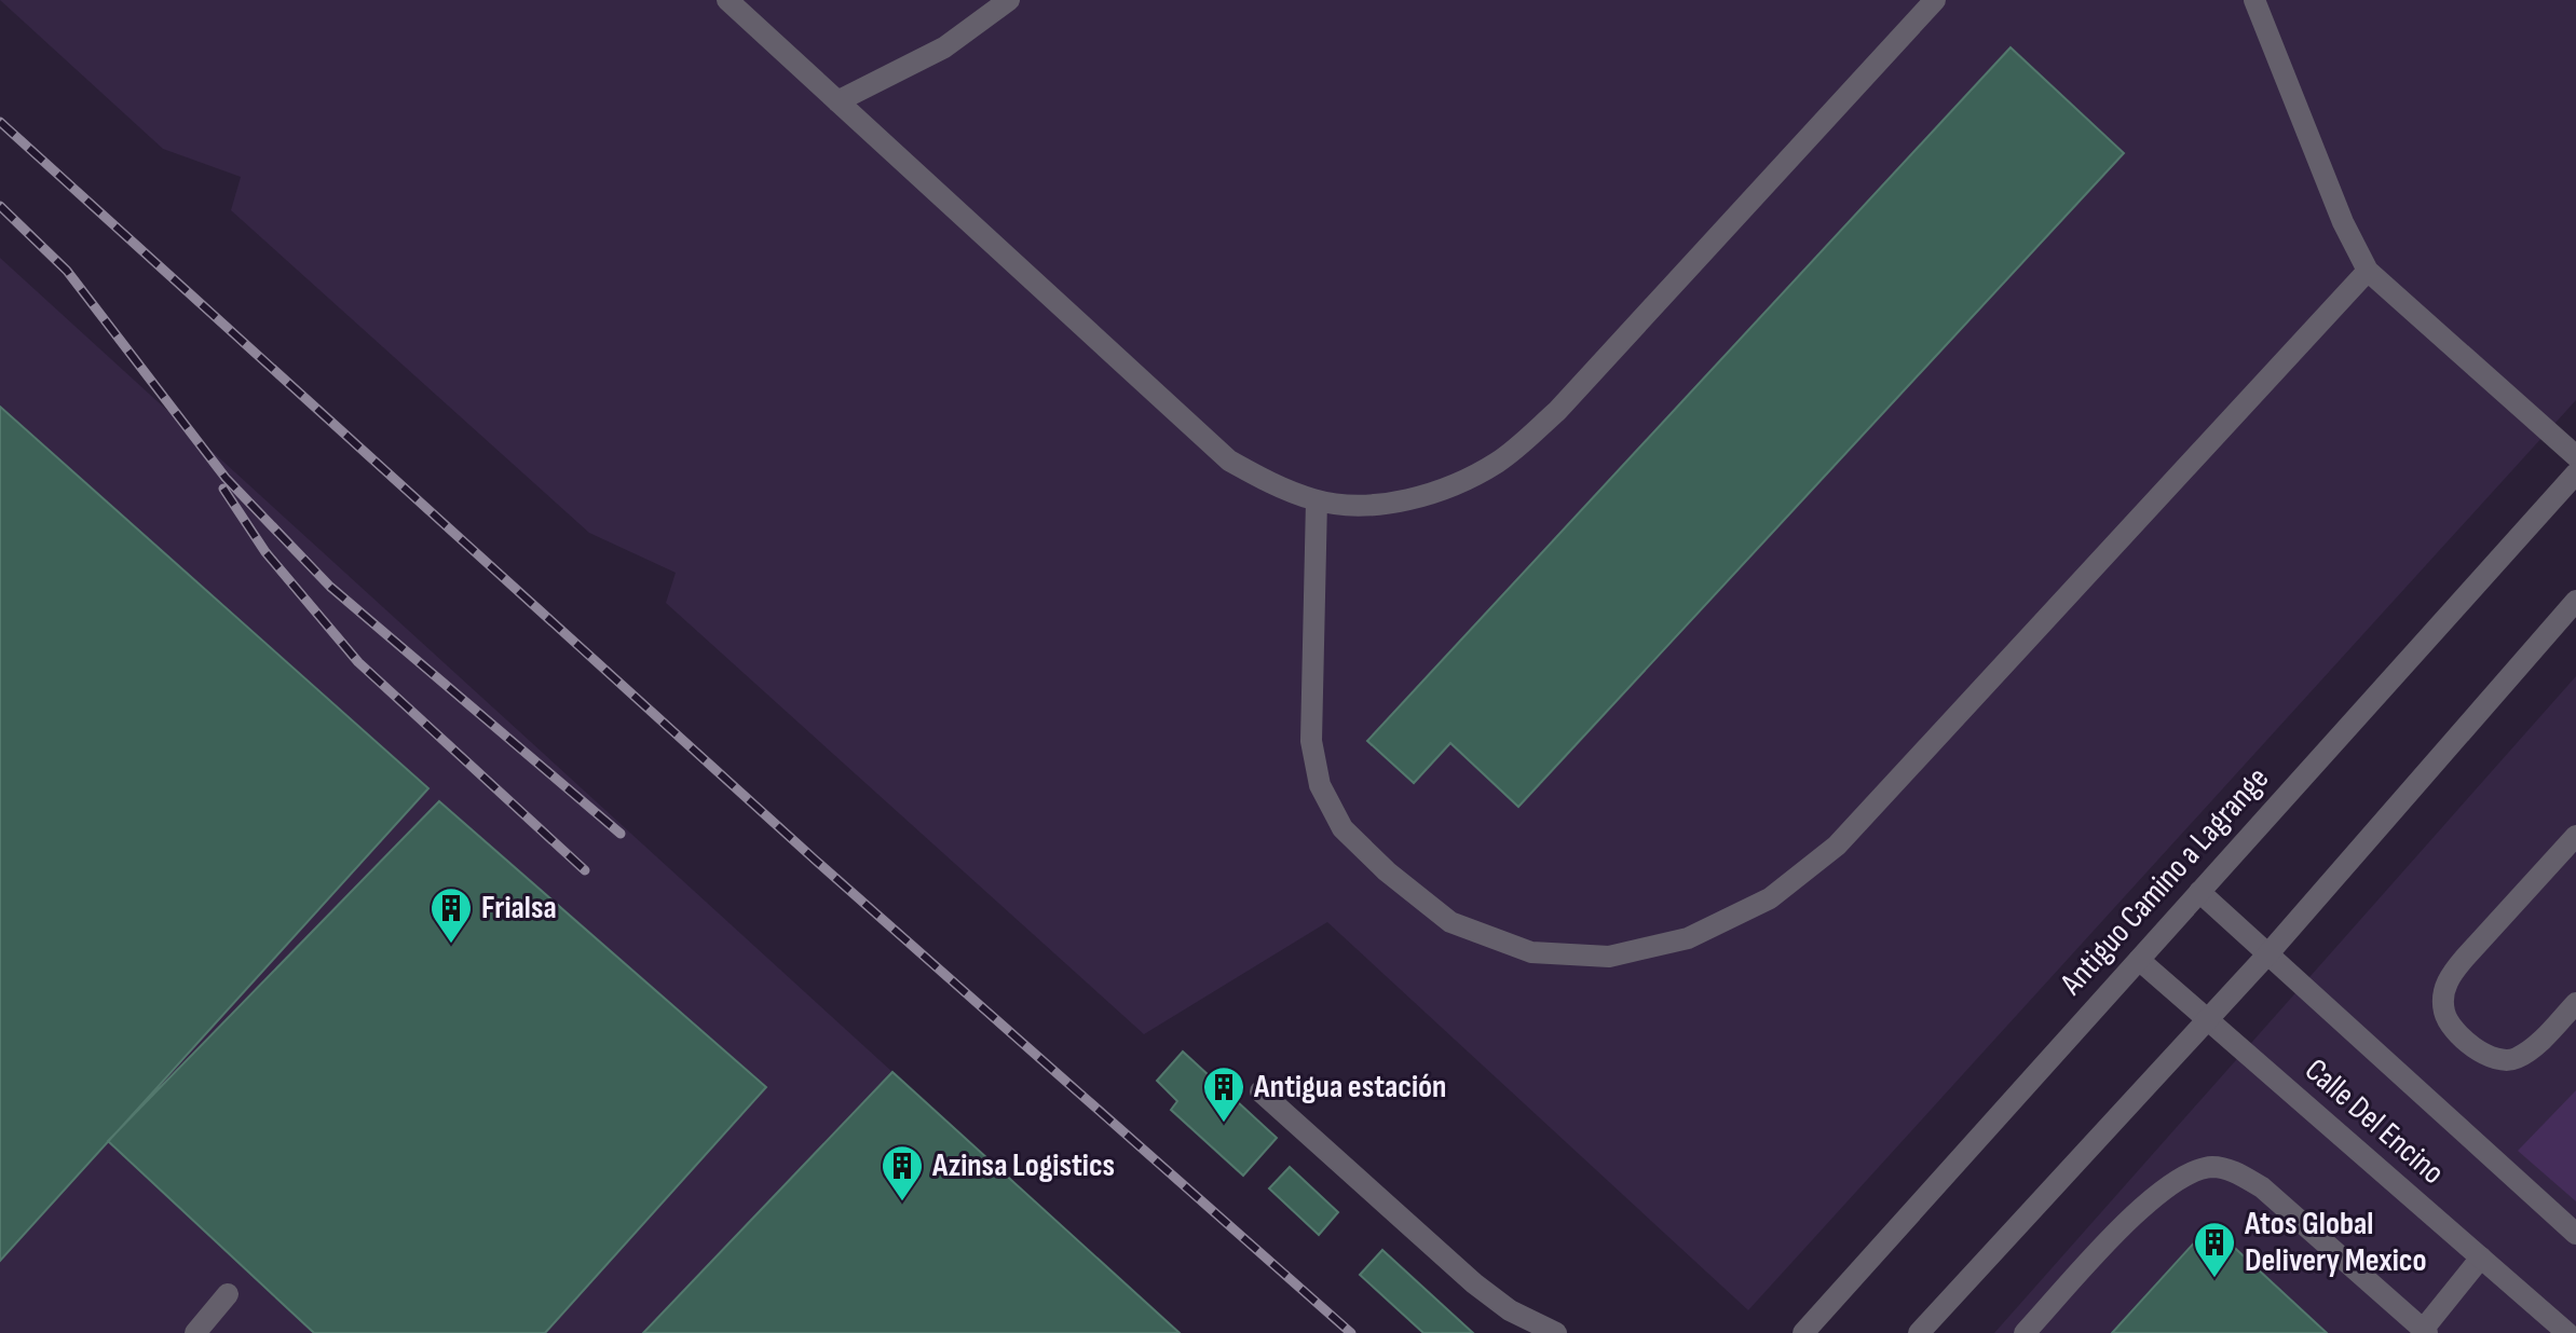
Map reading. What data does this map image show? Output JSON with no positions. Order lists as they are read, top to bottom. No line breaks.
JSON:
{"streets":{"street":["Antiguo Camino a Lagrange","Calle Del Encino"]},"crossings":[["Antiguo Camino a Lagrange","Calle Del Encino"]],"places":{"building":["Frialsa","Antigua estación","Azinsa Logistics","Atos Global Delivery Mexico"]}}
